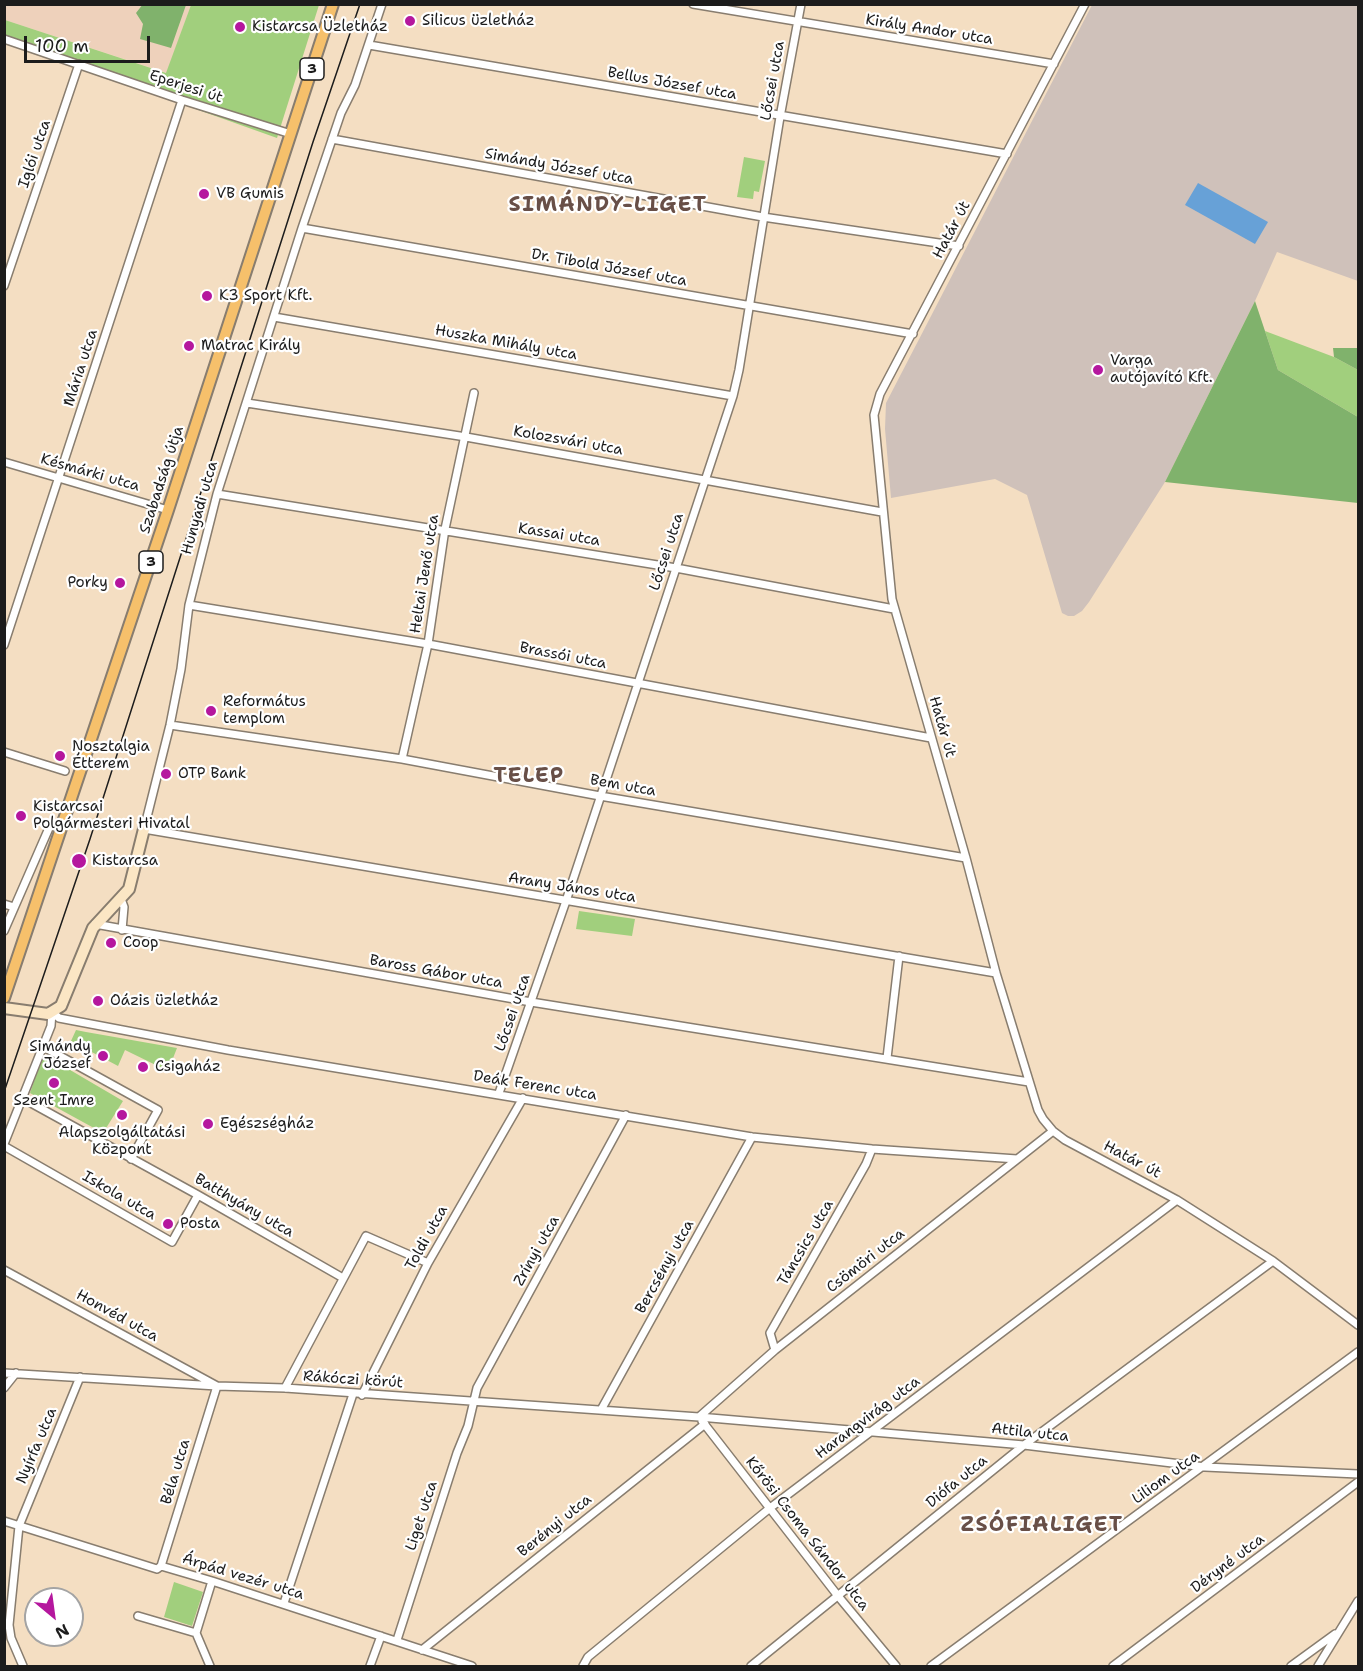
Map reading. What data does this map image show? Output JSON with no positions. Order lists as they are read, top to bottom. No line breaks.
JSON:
{"streets":{"main road":["3","Szabadság útja"],"street":["Király Andor utca","Lőcsei utca","Bellus József utca","Eperjesi út","Iglói utca","Simándy József utca","Határ út","Dr. Tibold József utca","Huszka Mihály utca","Mária utca","Kolozsvári utca","Késmárki utca","Hunyadi utca","Kassai utca","Heltai Jenő utca","Brassói utca","Bem utca","Arany János utca","Baross Gábor utca","Deák Ferenc utca","Iskola utca","Batthyány utca","Toldi utca","Táncsics utca","Zrínyi utca","Csömöri utca","Bercsényi utca","Honvéd utca","Rákóczi körút","Harangvirág utca","Attila utca","Nyírfa utca","Béla utca","Liliom utca","Diófa utca","Liget utca","Berényi utca","Kőrösi Csoma Sándor utca","Déryné utca","Árpád vezér utca"]},"crossings":[["Király Andor utca","Lőcsei utca"],["Király Andor utca","Határ út"],["Lőcsei utca","Bellus József utca"],["Lőcsei utca","Simándy József utca"],["Lőcsei utca","Dr. Tibold József utca"],["Lőcsei utca","Huszka Mihály utca"],["Lőcsei utca","Kolozsvári utca"],["Lőcsei utca","Kassai utca"],["Lőcsei utca","Brassói utca"],["Lőcsei utca","Bem utca"],["Lőcsei utca","Arany János utca"],["Lőcsei utca","Baross Gábor utca"],["Lőcsei utca","Deák Ferenc utca"],["Bellus József utca","Határ út"],["Bellus József utca","Hunyadi utca"],["Eperjesi út","Iglói utca"],["Eperjesi út","Mária utca"],["Eperjesi út","Szabadság útja"],["Simándy József utca","Határ út"],["Simándy József utca","Hunyadi utca"],["Határ út","Dr. Tibold József utca"],["Határ út","Kolozsvári utca"],["Határ út","Kassai utca"],["Határ út","Brassói utca"],["Határ út","Bem utca"],["Határ út","Arany János utca"],["Határ út","Baross Gábor utca"],["Határ út","Csömöri utca"],["Határ út","Harangvirág utca"],["Határ út","Diófa utca"],["Dr. Tibold József utca","Hunyadi utca"],["Huszka Mihály utca","Hunyadi utca"],["Mária utca","Késmárki utca"],["Kolozsvári utca","Hunyadi utca"],["Kolozsvári utca","Heltai Jenő utca"],["Késmárki utca","Szabadság útja"],["Hunyadi utca","Kassai utca"],["Hunyadi utca","Brassói utca"],["Hunyadi utca","Bem utca"],["Hunyadi utca","Arany János utca"],["Hunyadi utca","Baross Gábor utca"],["Hunyadi utca","Deák Ferenc utca"],["Kassai utca","Heltai Jenő utca"],["Heltai Jenő utca","Brassói utca"],["Heltai Jenő utca","Bem utca"],["Deák Ferenc utca","Toldi utca"],["Deák Ferenc utca","Táncsics utca"],["Deák Ferenc utca","Zrínyi utca"],["Deák Ferenc utca","Csömöri utca"],["Deák Ferenc utca","Bercsényi utca"],["Iskola utca","Batthyány utca"],["Toldi utca","Rákóczi körút"],["Táncsics utca","Csömöri utca"],["Zrínyi utca","Rákóczi körút"],["Zrínyi utca","Liget utca"],["Csömöri utca","Rákóczi körút"],["Csömöri utca","Attila utca"],["Csömöri utca","Kőrösi Csoma Sándor utca"],["Bercsényi utca","Rákóczi körút"],["Honvéd utca","Rákóczi körút"],["Honvéd utca","Béla utca"],["Rákóczi körút","Attila utca"],["Rákóczi körút","Nyírfa utca"],["Rákóczi körút","Béla utca"],["Rákóczi körút","Liget utca"],["Rákóczi körút","Kőrösi Csoma Sándor utca"],["Harangvirág utca","Attila utca"],["Harangvirág utca","Kőrösi Csoma Sándor utca"],["Attila utca","Liliom utca"],["Attila utca","Diófa utca"],["Attila utca","Kőrösi Csoma Sándor utca"],["Nyírfa utca","Árpád vezér utca"],["Béla utca","Árpád vezér utca"],["Diófa utca","Kőrösi Csoma Sándor utca"],["Liget utca","Árpád vezér utca"],["Berényi utca","Kőrösi Csoma Sándor utca"],["Berényi utca","Árpád vezér utca"]],"districts":["SIMÁNDY-LIGET","TELEP","ZSÓFIALIGET"],"places":["Silicus üzletház","Kistarcsa Üzletház","VB Gumis","K3 Sport Kft.","Matrac Király","Varga autójavító Kft.","Porky","Református templom","Nosztalgia Étterem","OTP Bank","Kistarcsai Polgármesteri Hivatal","Kistarcsa","Coop","Oázis üzletház","Simándy József","Csigaház","Szent Imre","Alapszolgáltatási Központ","Egészségház","Posta"],"scale_bar":"100 m","north":"bottom right"}
